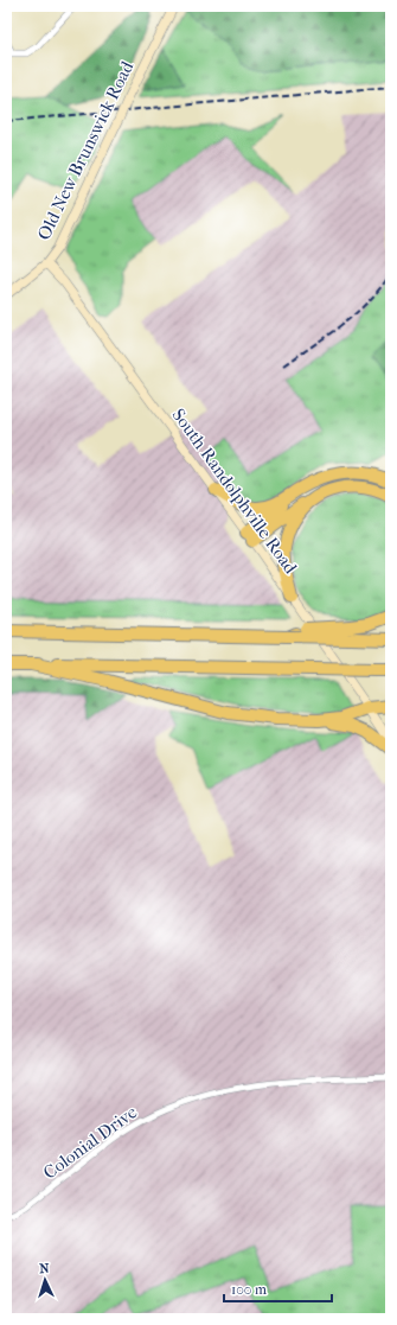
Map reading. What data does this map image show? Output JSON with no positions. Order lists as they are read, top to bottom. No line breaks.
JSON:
{"streets":{"main road":["Old New Brunswick Road","South Randolphville Road"],"street":["Colonial Drive"]},"crossings":[["Old New Brunswick Road","South Randolphville Road"]],"scale_bar":"100 m","north":"top"}
